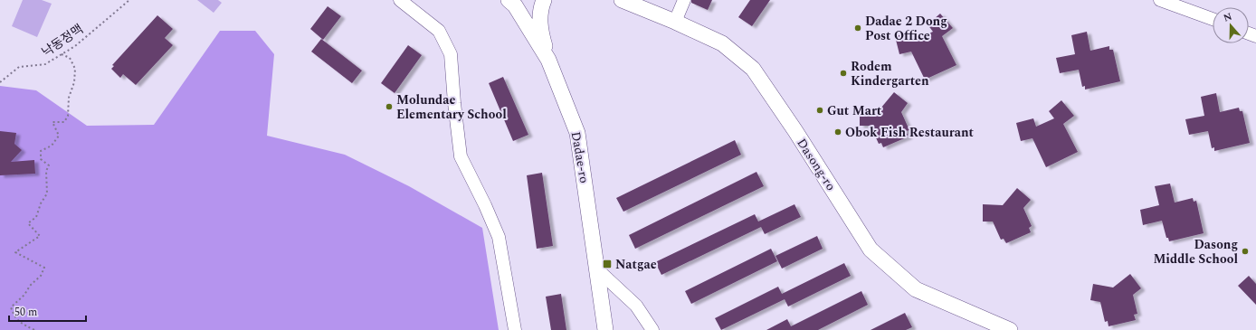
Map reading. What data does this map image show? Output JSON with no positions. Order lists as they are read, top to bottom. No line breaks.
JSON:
{"streets":{"main road":["Dadae-ro","Dasong-ro"],"path":["낙동정맥"]},"places":{"other":["Dadae 2 Dong Post Office","Rodem Kindergarten","Molundae Elementary School","Gut Mart","Obok Fish Restaurant","Dasong Middle School"],"transit":["Natgae"]},"scale_bar":"50 m","north":"top"}
